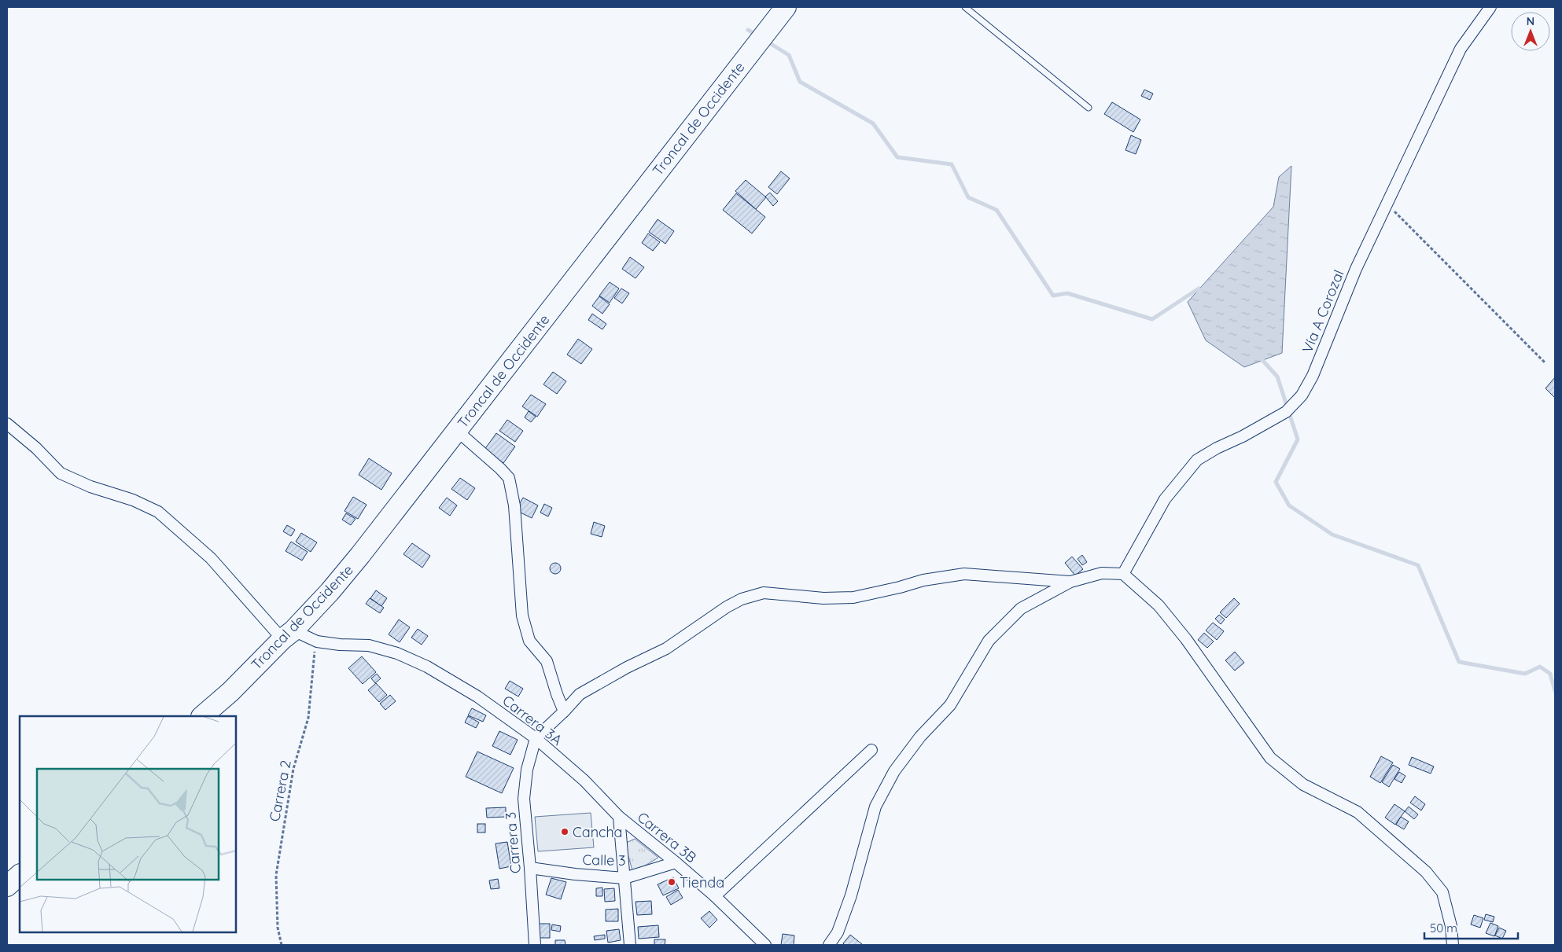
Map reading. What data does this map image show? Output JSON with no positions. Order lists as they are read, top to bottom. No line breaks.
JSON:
{"streets":{"highway":["Troncal de Occidente"],"street":["Vía A Corozal","Carrera 3A","Carrera 3B","Carrera 3","Calle 3"],"path":["Carrera 2"]},"crossings":[["Troncal de Occidente","Carrera 3A"],["Carrera 3A","Carrera 2"],["Carrera 3A","Carrera 3B"],["Carrera 3A","Carrera 3"],["Carrera 3B","Calle 3"],["Carrera 3","Calle 3"]],"places":["Cancha","Tienda"],"scale_bar":"50 m","north":"top"}
